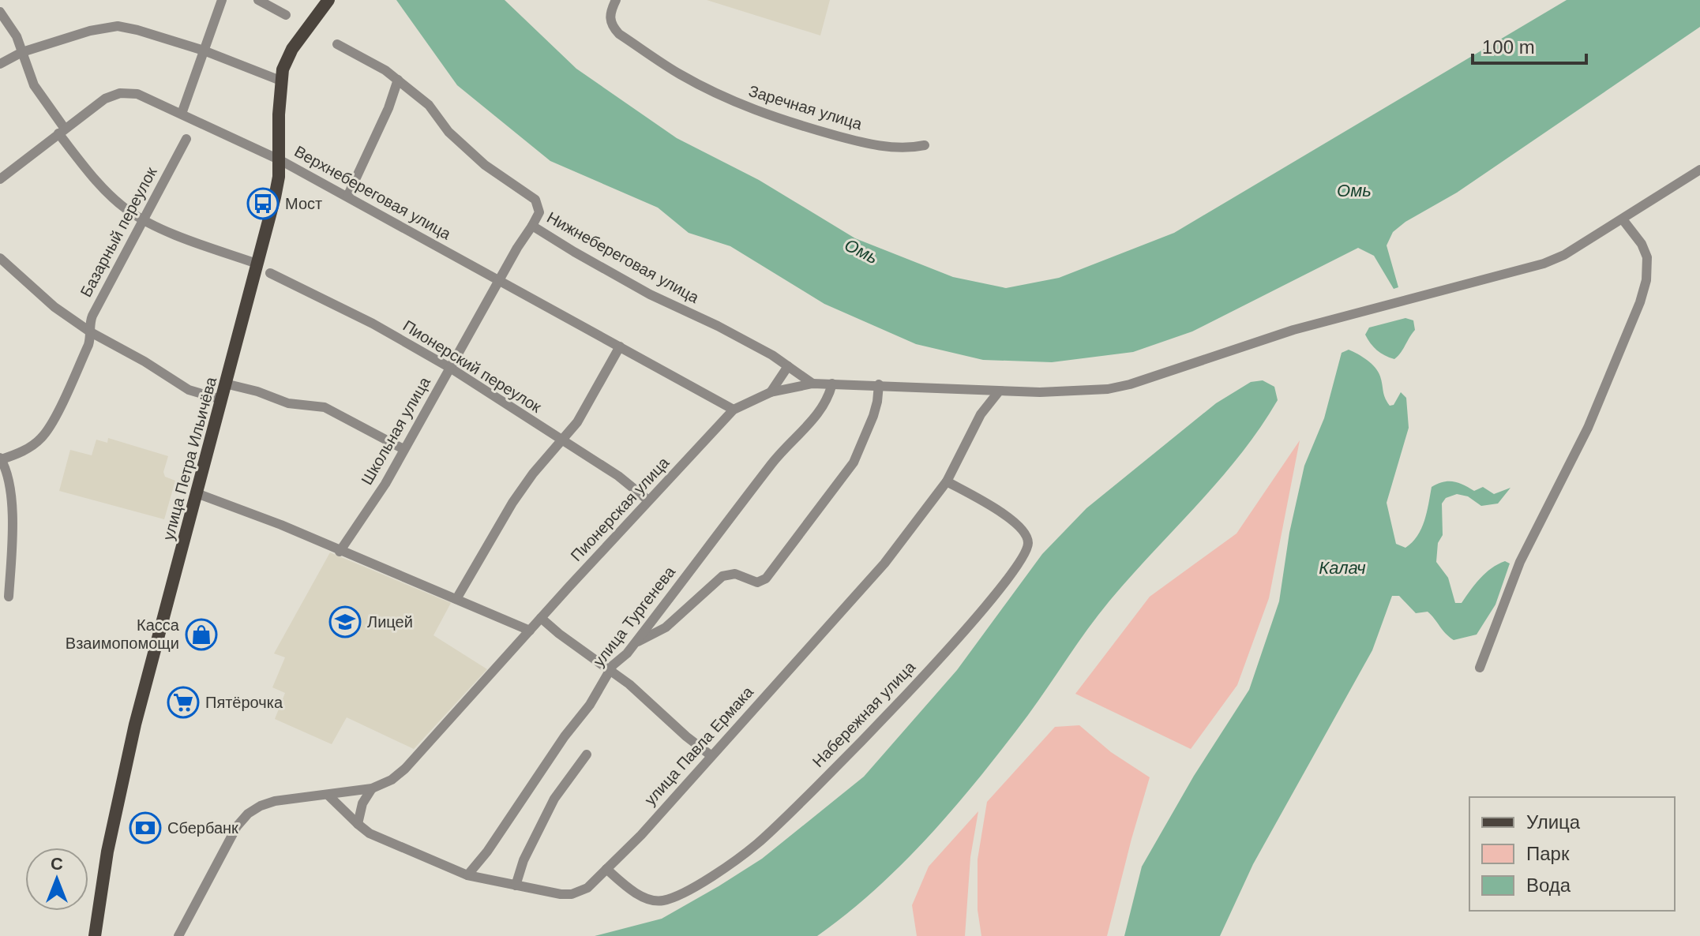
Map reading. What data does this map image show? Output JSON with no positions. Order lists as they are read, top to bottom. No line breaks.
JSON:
{"streets":{"main road":["улица Петра Ильичёва"],"street":["Заречная улица","Верхнебереговая улица","Базарный переулок","Нижнебереговая улица","Пионерский переулок","Школьная улица","Пионерская улица","улица Тургенева","Набережная улица","улица Павла Ермака"]},"crossings":[["Верхнебереговая улица","Школьная улица"],["Верхнебереговая улица","улица Петра Ильичёва"],["Верхнебереговая улица","Пионерская улица"],["Нижнебереговая улица","Школьная улица"],["Нижнебереговая улица","Пионерская улица"],["Пионерский переулок","Школьная улица"],["Пионерский переулок","Пионерская улица"],["Пионерская улица","улица Тургенева"],["Пионерская улица","улица Павла Ермака"],["улица Тургенева","улица Павла Ермака"],["Набережная улица","улица Павла Ермака"]],"water":["Омь","Калач"],"places":{"bus stop":["Мост"],"school or university":["Лицей"],"shop":["Касса Взаимопомощи"],"supermarket":["Пятёрочка"],"bank":["Сбербанк"]},"legend":["Улица","Парк","Вода"],"scale_bar":"100 m","north":"top"}
